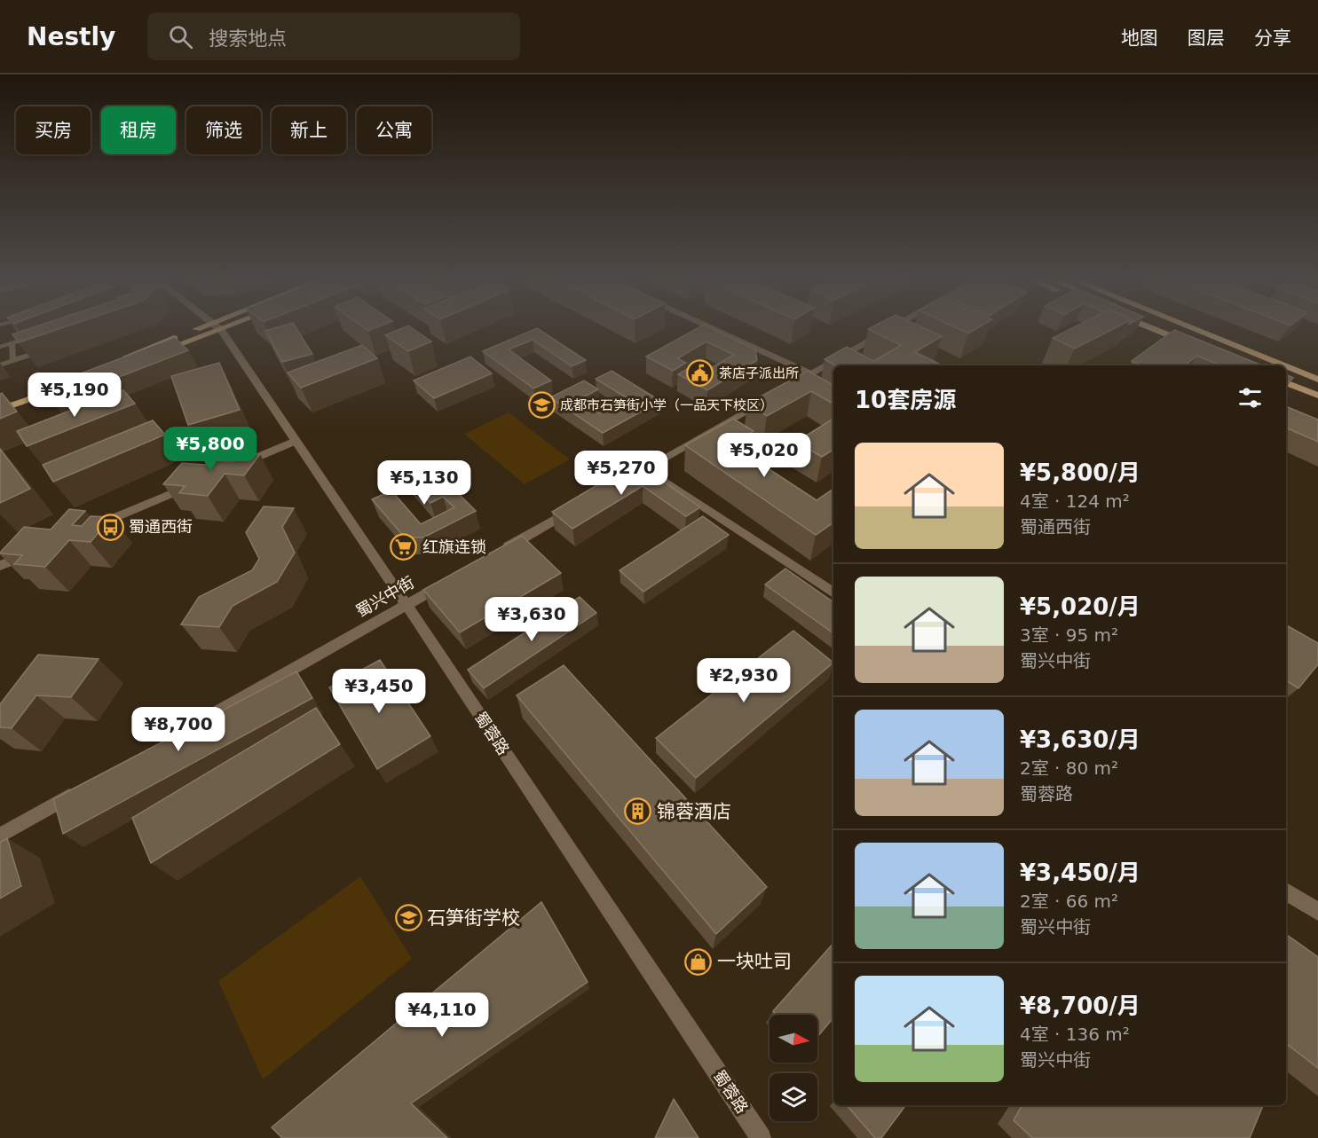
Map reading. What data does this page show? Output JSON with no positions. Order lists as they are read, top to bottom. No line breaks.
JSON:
{"streets":{"street":["蜀兴中街","蜀蓉路"]},"crossings":[["蜀兴中街","蜀蓉路"]],"places":{"public building":["茶店子派出所"],"school or university":["成都市石笋街小学（一品天下校区）","石笋街学校"],"bus stop":["蜀通西街"],"supermarket":["红旗连锁"],"building":["锦蓉酒店"],"shop":["一块吐司"]},"north":"right","page":{"header":"Nestly","search":"搜索地点","nav":["地图","图层","分享"],"chip":["买房","租房","筛选","新上","公寓"],"heading":"10套房源","price":["¥5,190","¥5,800","¥5,020","¥5,270","¥5,130","¥3,630","¥2,930","¥3,450","¥8,700","¥4,110"],"list":[{"name":"¥5,800/月","note":"4室 · 124 m² · 蜀通西街"},{"name":"¥5,020/月","note":"3室 · 95 m² · 蜀兴中街"},{"name":"¥3,630/月","note":"2室 · 80 m² · 蜀蓉路"},{"name":"¥3,450/月","note":"2室 · 66 m² · 蜀兴中街"},{"name":"¥8,700/月","note":"4室 · 136 m² · 蜀兴中街"}]}}
